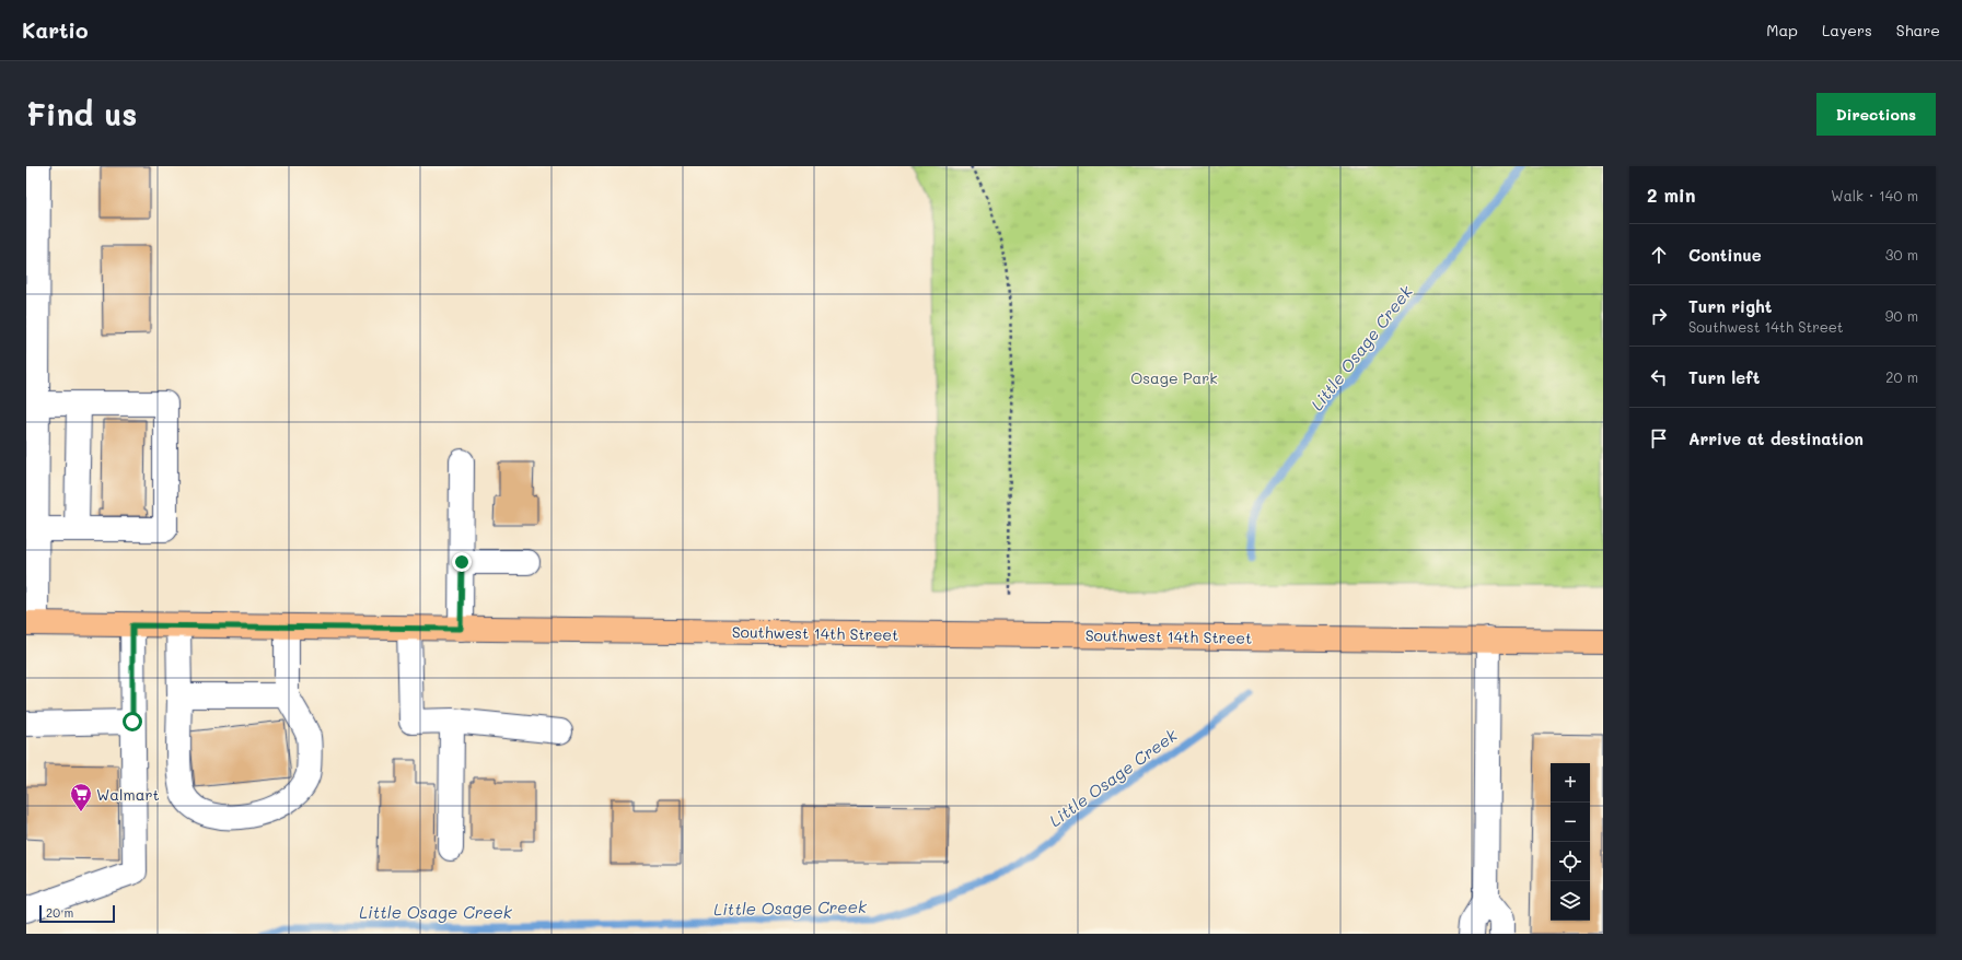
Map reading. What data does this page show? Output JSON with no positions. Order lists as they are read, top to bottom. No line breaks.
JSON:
{"streets":{"main road":["Southwest 14th Street"]},"water":["Little Osage Creek"],"parks":["Osage Park"],"places":{"supermarket":["Walmart"]},"scale_bar":"20 m","page":{"header":"Kartio","nav":["Map","Layers","Share"],"buttons":"Directions","title":"Find us","heading":["2 min","Walk · 140 m"],"list":[["Continue","30 m"],["Turn right","Southwest 14th Street","90 m"],["Turn left","20 m"],"Arrive at destination"],"map_buttons":["+","−"],"scale":"20 m"}}
